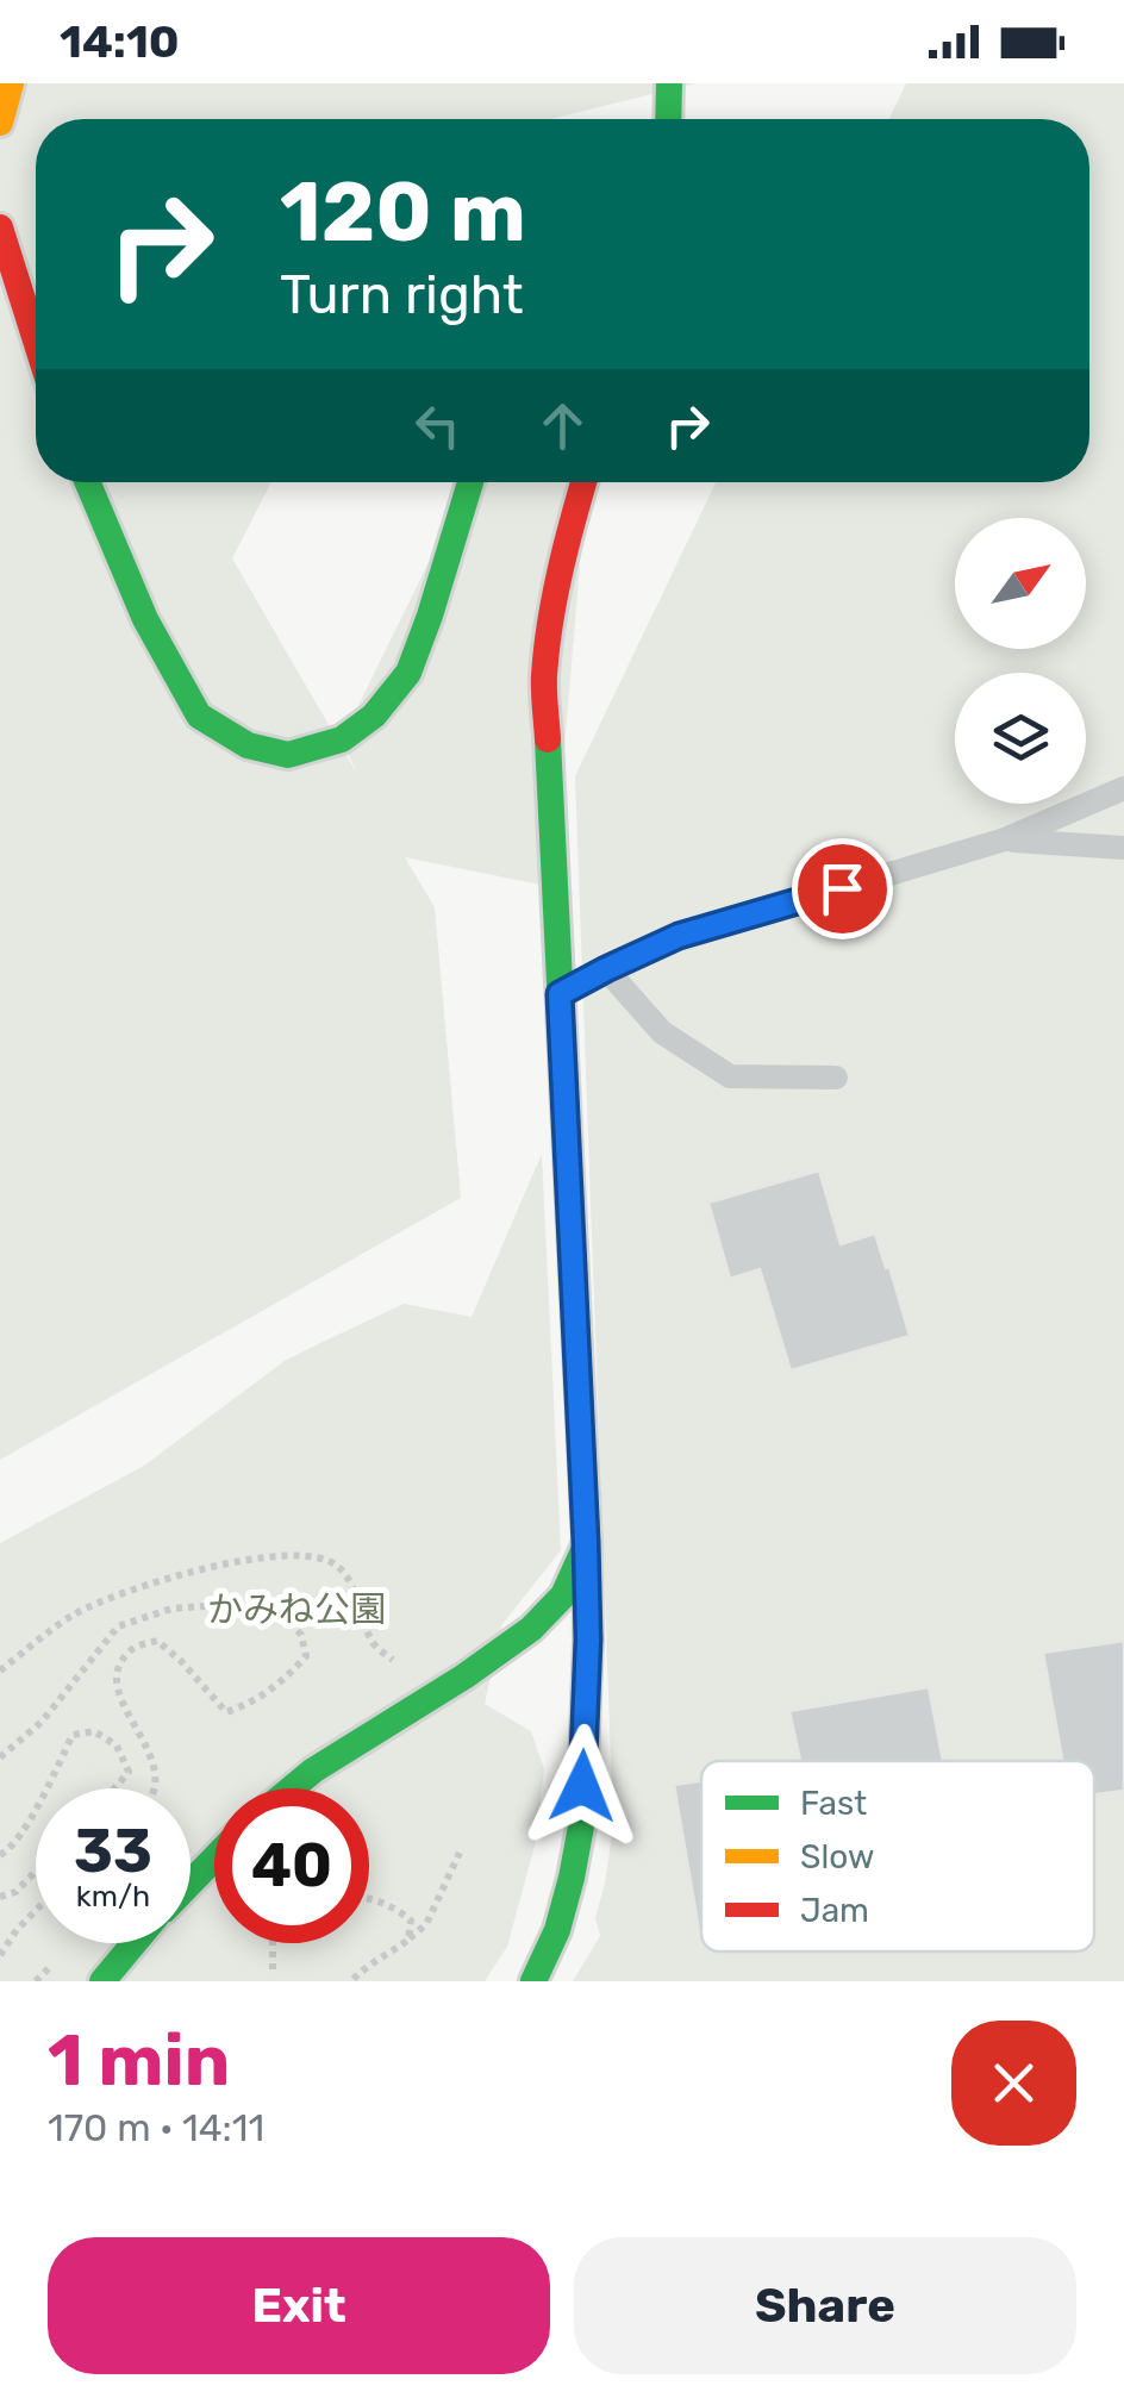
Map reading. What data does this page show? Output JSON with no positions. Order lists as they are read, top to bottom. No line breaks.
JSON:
{"parks":["かみね公園"],"legend":["Fast","Slow","Jam"],"north":"top right","page":{"status":"14:10","turn":["120 m","Turn right"],"speed":"33 km/h","limit":"40","heading":["1 min","170 m · 14:11"],"buttons":["Exit","Share"]}}
